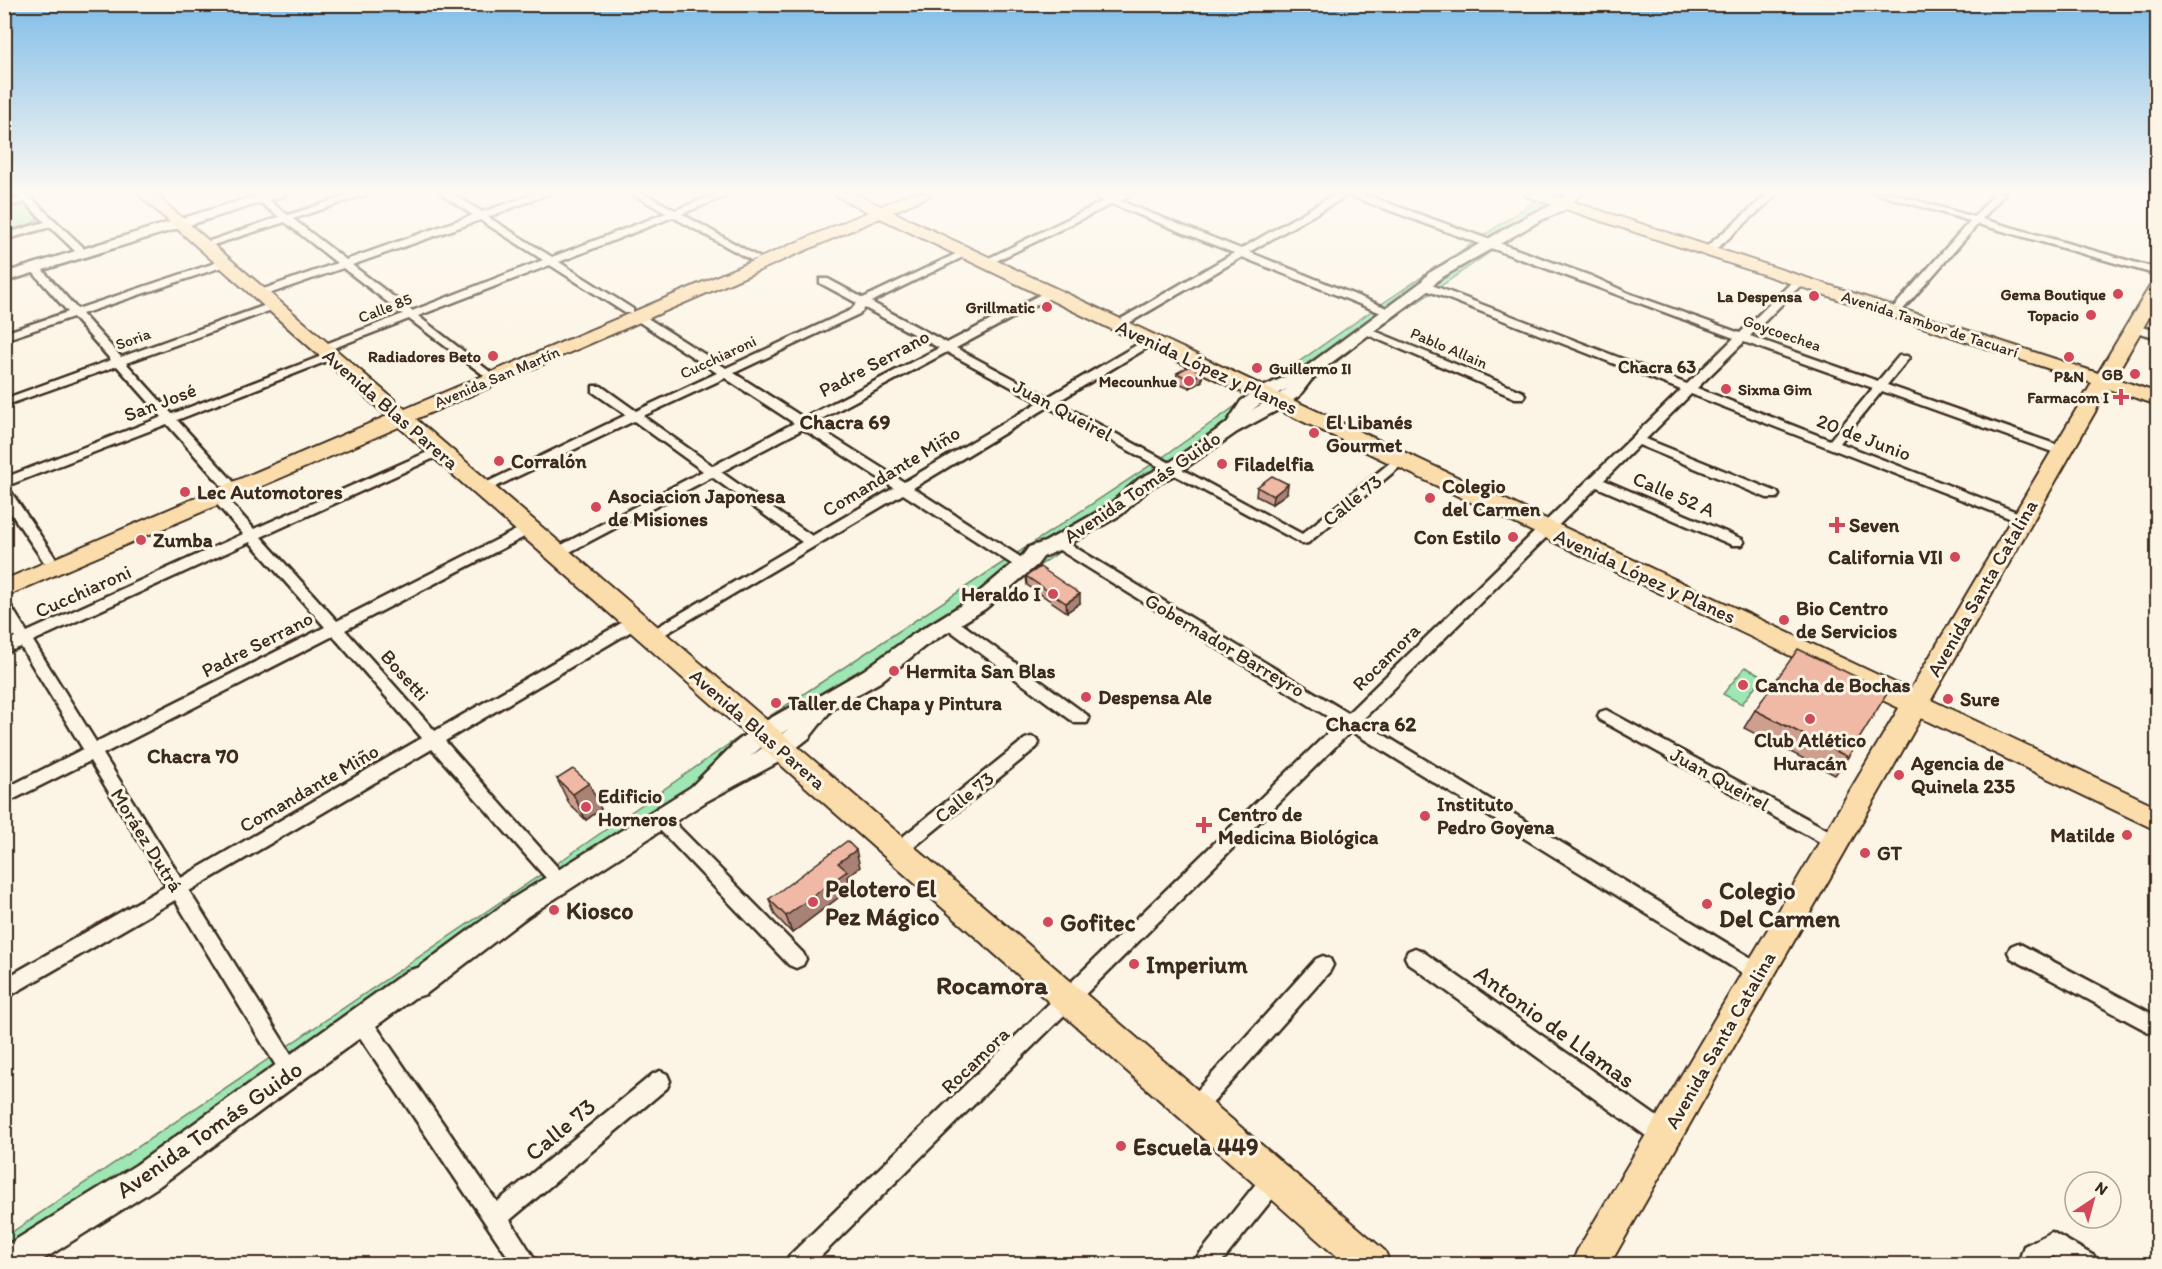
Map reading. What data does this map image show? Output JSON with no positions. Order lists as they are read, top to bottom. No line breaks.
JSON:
{"streets":{"main road":["Avenida Tambor de Tacuarí","Avenida López y Planes","Avenida San Martín","Avenida Blas Parera","Avenida Tomás Guido","Avenida Santa Catalina"],"street":["Calle 85","Goycoechea","Soria","Pablo Allain","Cucchiaroni","Padre Serrano","San José","Juan Queirel","20 de Junio","Comandante Miño","Calle 52 A","Calle 73","Gobernador Barreyro","Rocamora","Bosetti","Moráez Dutrá","Antonio de Llamas"]},"crossings":[["Calle 85","San José"],["Calle 85","Avenida Blas Parera"],["Avenida Tambor de Tacuarí","Avenida Santa Catalina"],["Avenida Tambor de Tacuarí","Rocamora"],["Goycoechea","Avenida Santa Catalina"],["Goycoechea","Rocamora"],["Soria","Avenida Blas Parera"],["Soria","Bosetti"],["Pablo Allain","Avenida Tomás Guido"],["Cucchiaroni","Avenida López y Planes"],["Cucchiaroni","Avenida Blas Parera"],["Cucchiaroni","Juan Queirel"],["Cucchiaroni","Bosetti"],["Cucchiaroni","Moráez Dutrá"],["Padre Serrano","Avenida López y Planes"],["Padre Serrano","Avenida Blas Parera"],["Padre Serrano","Juan Queirel"],["Padre Serrano","Bosetti"],["Padre Serrano","Moráez Dutrá"],["Avenida López y Planes","Comandante Miño"],["Avenida López y Planes","Avenida Tomás Guido"],["Avenida López y Planes","Calle 73"],["Avenida López y Planes","Avenida Santa Catalina"],["Avenida López y Planes","Rocamora"],["Avenida San Martín","Avenida Blas Parera"],["Avenida San Martín","Bosetti"],["San José","Avenida Blas Parera"],["San José","Bosetti"],["Avenida Blas Parera","Comandante Miño"],["Avenida Blas Parera","Avenida Tomás Guido"],["Avenida Blas Parera","Calle 73"],["Avenida Blas Parera","Rocamora"],["Juan Queirel","Comandante Miño"],["Juan Queirel","Avenida Tomás Guido"],["Juan Queirel","Calle 73"],["Juan Queirel","Avenida Santa Catalina"],["20 de Junio","Avenida Tomás Guido"],["20 de Junio","Avenida Santa Catalina"],["20 de Junio","Rocamora"],["Comandante Miño","Bosetti"],["Comandante Miño","Moráez Dutrá"],["Avenida Tomás Guido","Gobernador Barreyro"],["Avenida Tomás Guido","Bosetti"],["Avenida Tomás Guido","Moráez Dutrá"],["Calle 52 A","Rocamora"],["Avenida Santa Catalina","Gobernador Barreyro"],["Avenida Santa Catalina","Antonio de Llamas"],["Gobernador Barreyro","Rocamora"]],"districts":["Chacra 63","Chacra 69","Chacra 62","Chacra 70","Rocamora"],"places":{"other":["Gema Boutique","La Despensa","Grillmatic","Topacio","Radiadores Beto","P&N","Guillermo II","GB","Mecounhue","Sixma Gim","El Libanés Gourmet","Corralón","Filadelfia","Lec Automotores","Colegio del Carmen","Asociacion Japonesa de Misiones","Con Estilo","Zumba","California VII","Heraldo I","Bio Centro de Servicios","Hermita San Blas","Cancha de Bochas","Despensa Ale","Sure","Taller de Chapa y Pintura","Club Atlético Huracán","Agencia de Quinela 235","Edificio Horneros","Instituto Pedro Goyena","Matilde","GT","Pelotero El Pez Mágico","Colegio Del Carmen","Kiosco","Gofitec","Imperium","Escuela 449"],"health":["Farmacom I","Seven","Centro de Medicina Biológica"]},"north":"top right"}
